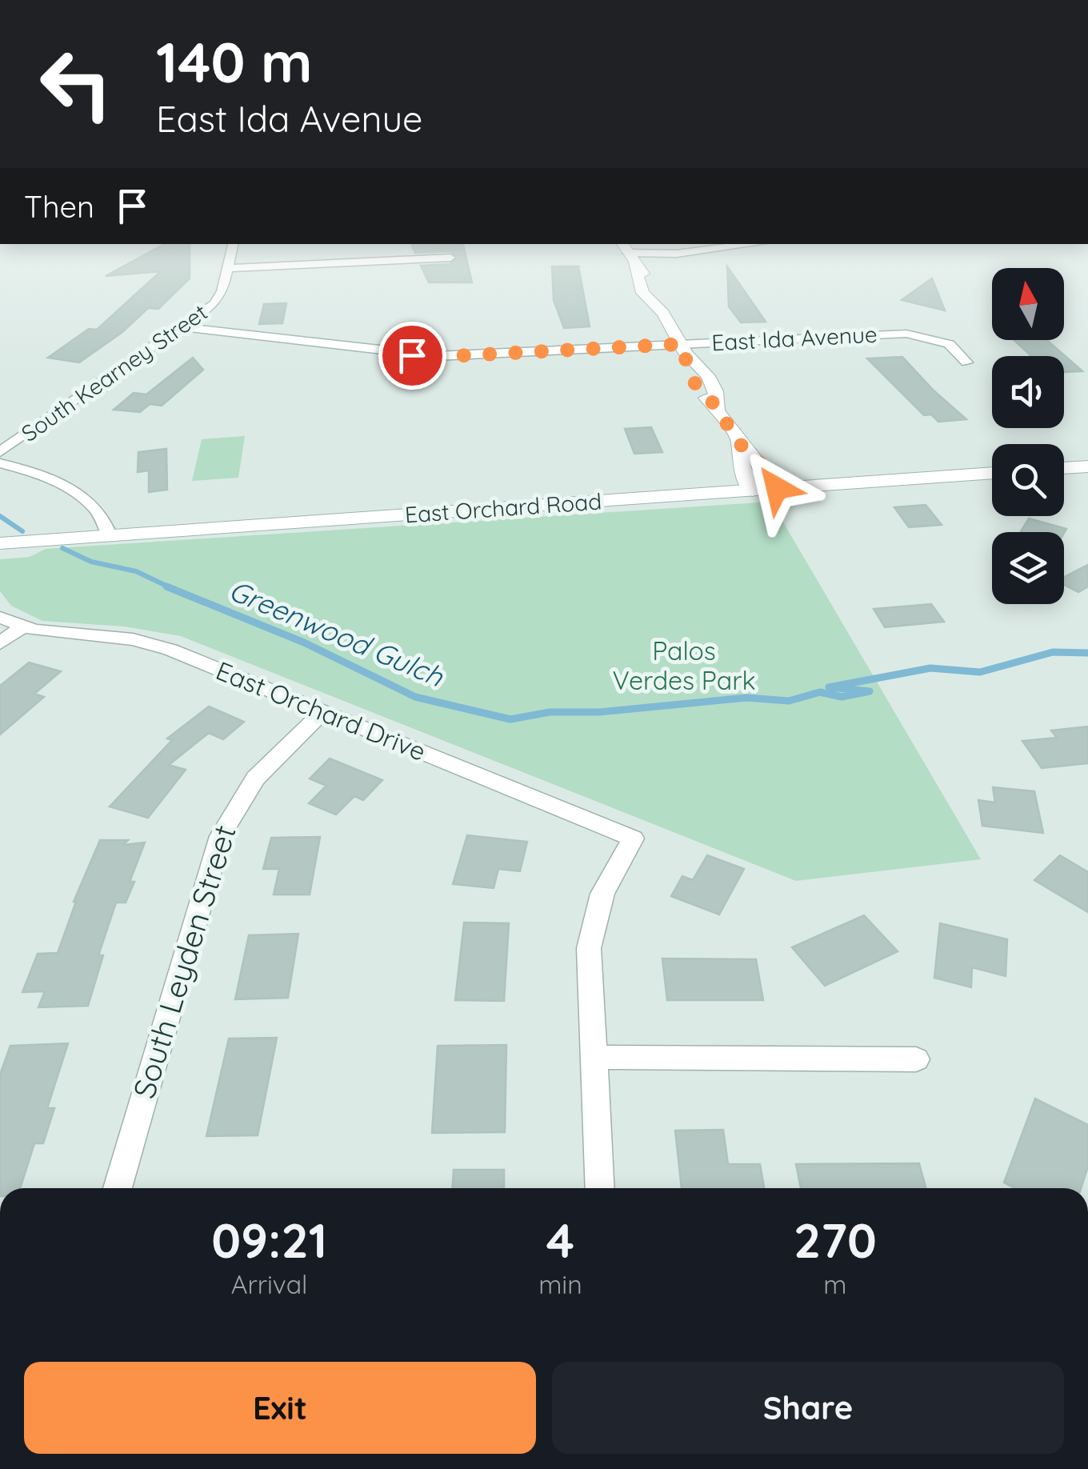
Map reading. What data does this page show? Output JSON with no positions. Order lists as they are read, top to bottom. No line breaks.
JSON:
{"streets":{"main road":["East Orchard Road"],"street":["East Ida Avenue","South Kearney Street","East Orchard Drive","South Leyden Street"]},"crossings":[["East Ida Avenue","South Kearney Street"],["East Orchard Drive","South Leyden Street"]],"water":["Greenwood Gulch"],"parks":["Palos Verdes Park"],"north":"top","page":{"turn":["140 m","East Ida Avenue"],"then":"Then","eta":["09:21","Arrival","4","min","270","m"],"buttons":["Exit","Share"]}}
